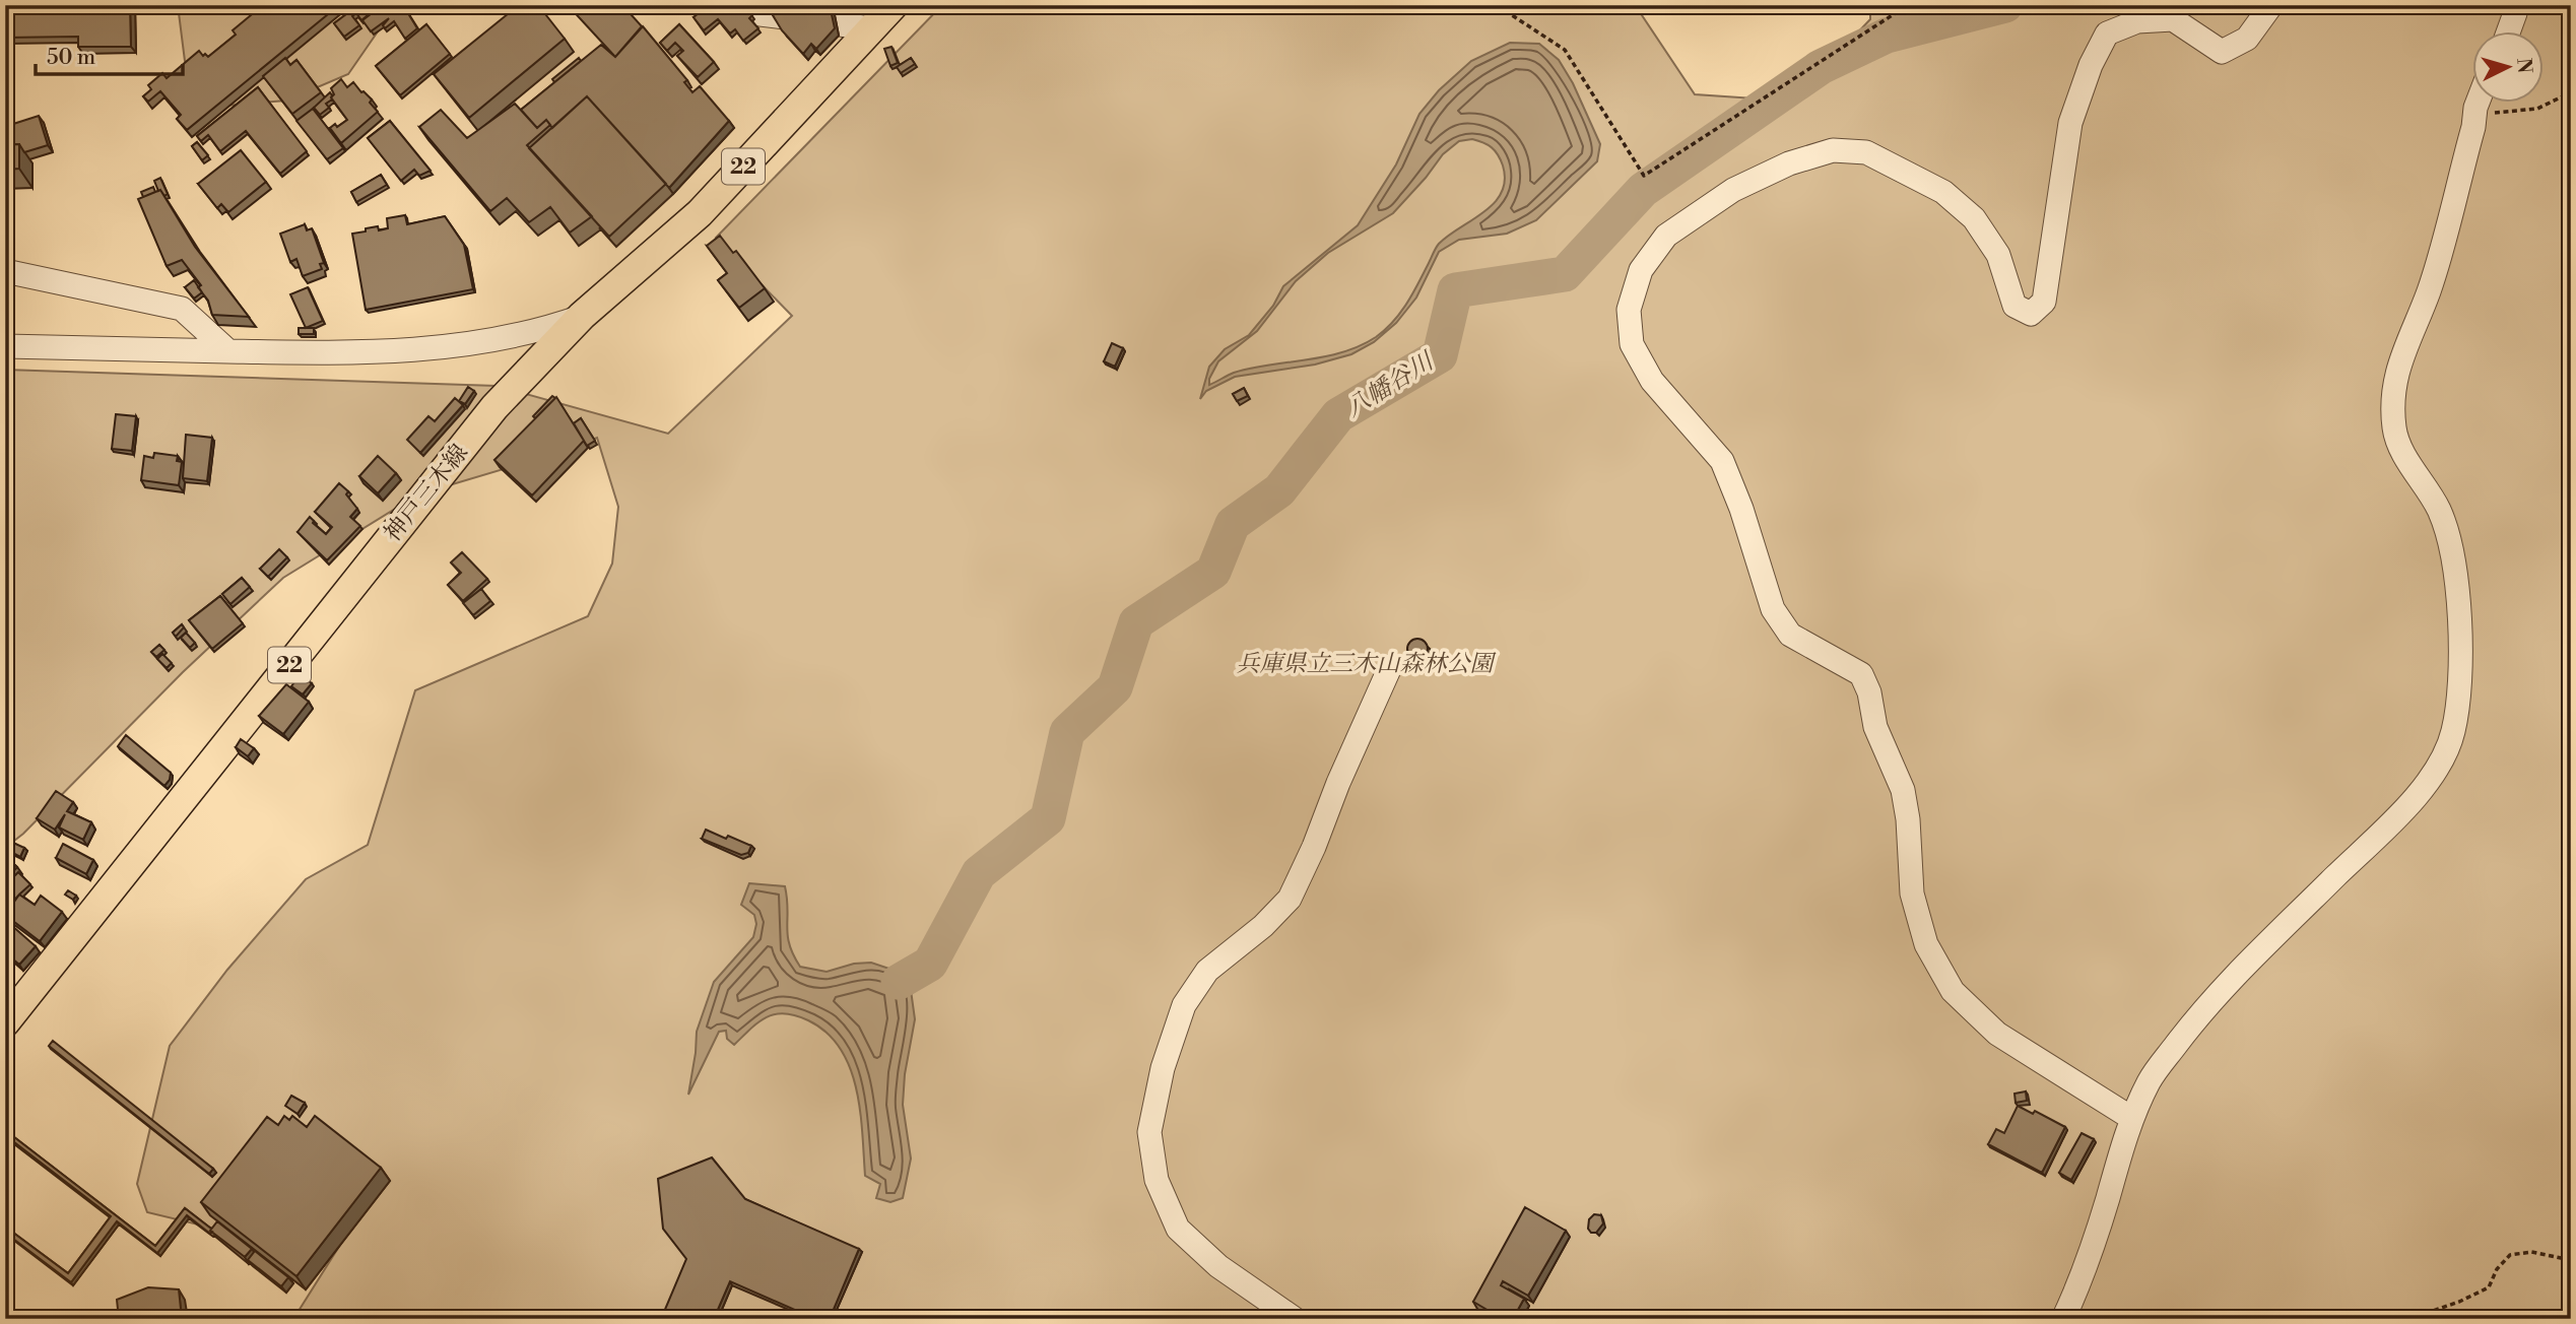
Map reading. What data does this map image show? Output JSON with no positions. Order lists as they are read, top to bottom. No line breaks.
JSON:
{"streets":{"main road":["22","神戸三木線"]},"water":["八幡谷川"],"parks":["兵庫県立三木山森林公園"],"scale_bar":"50 m","north":"right"}
